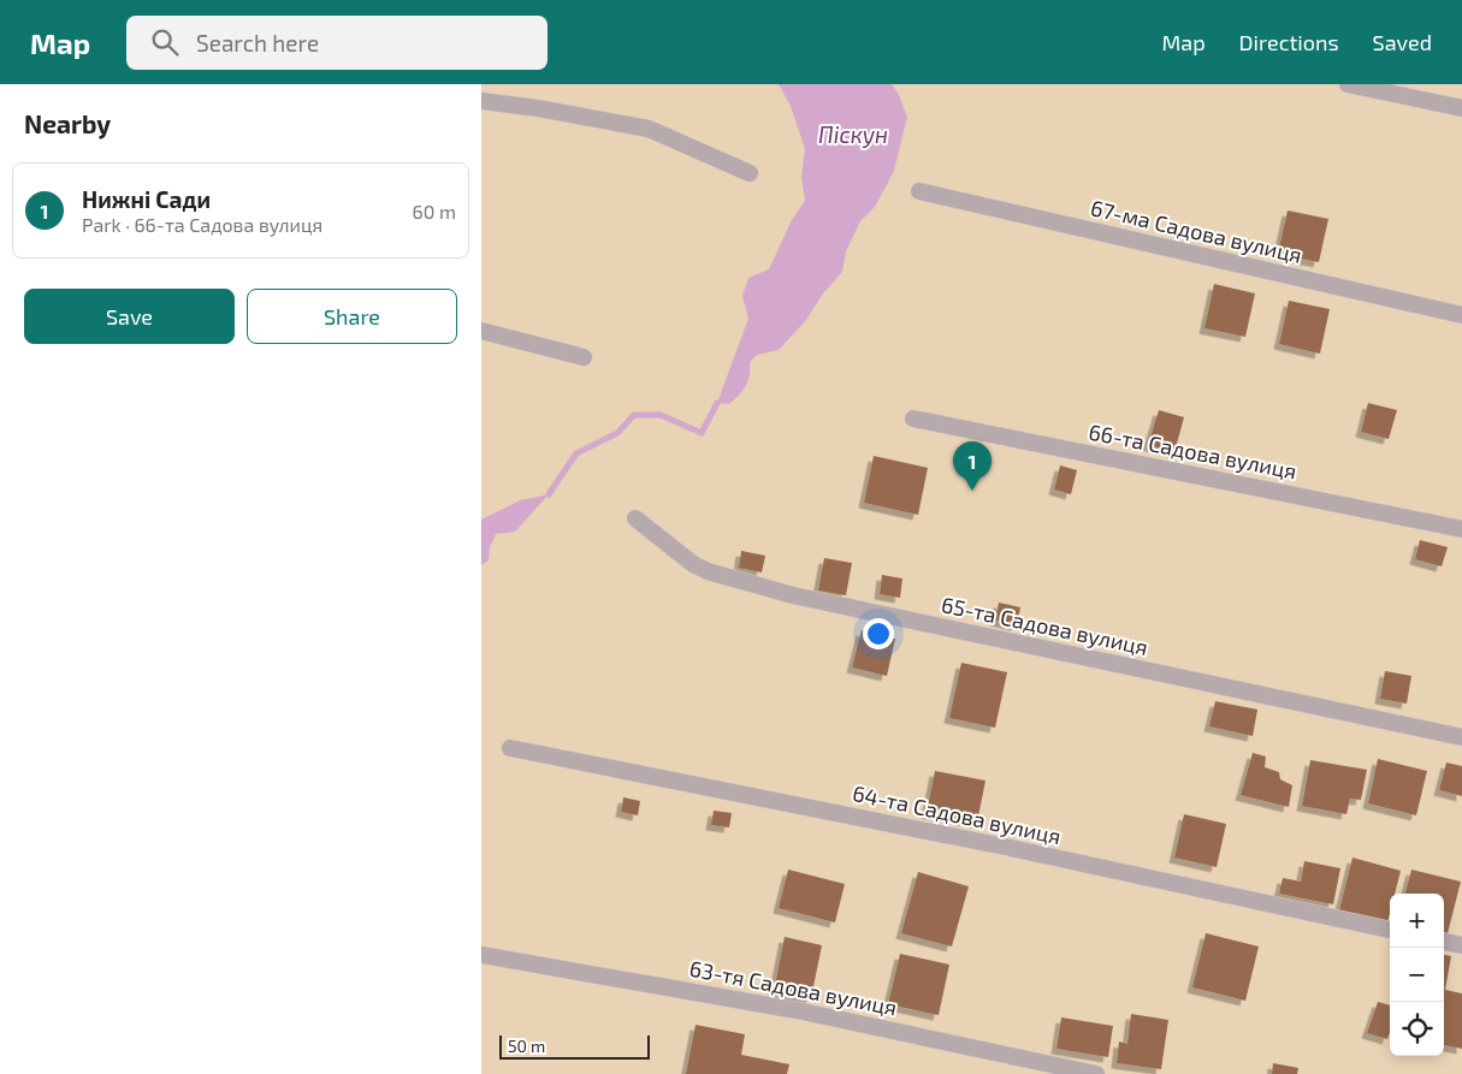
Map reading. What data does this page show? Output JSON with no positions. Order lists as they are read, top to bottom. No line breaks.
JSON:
{"streets":{"street":["67-ма Садова вулиця","66-та Садова вулиця","65-та Садова вулиця","64-та Садова вулиця","63-тя Садова вулиця"]},"water":["Піскун"],"scale_bar":"50 m","page":{"header":"Map","search":"Search here","nav":["Map","Directions","Saved"],"heading":"Nearby","list":[{"mark":"1","name":"Нижні Сади","note":"Park · 66-та Садова вулиця","value":"60 m"}],"buttons":["Save","Share"],"pins":"1","map_buttons":["+","−"],"scale":"50 m"}}
